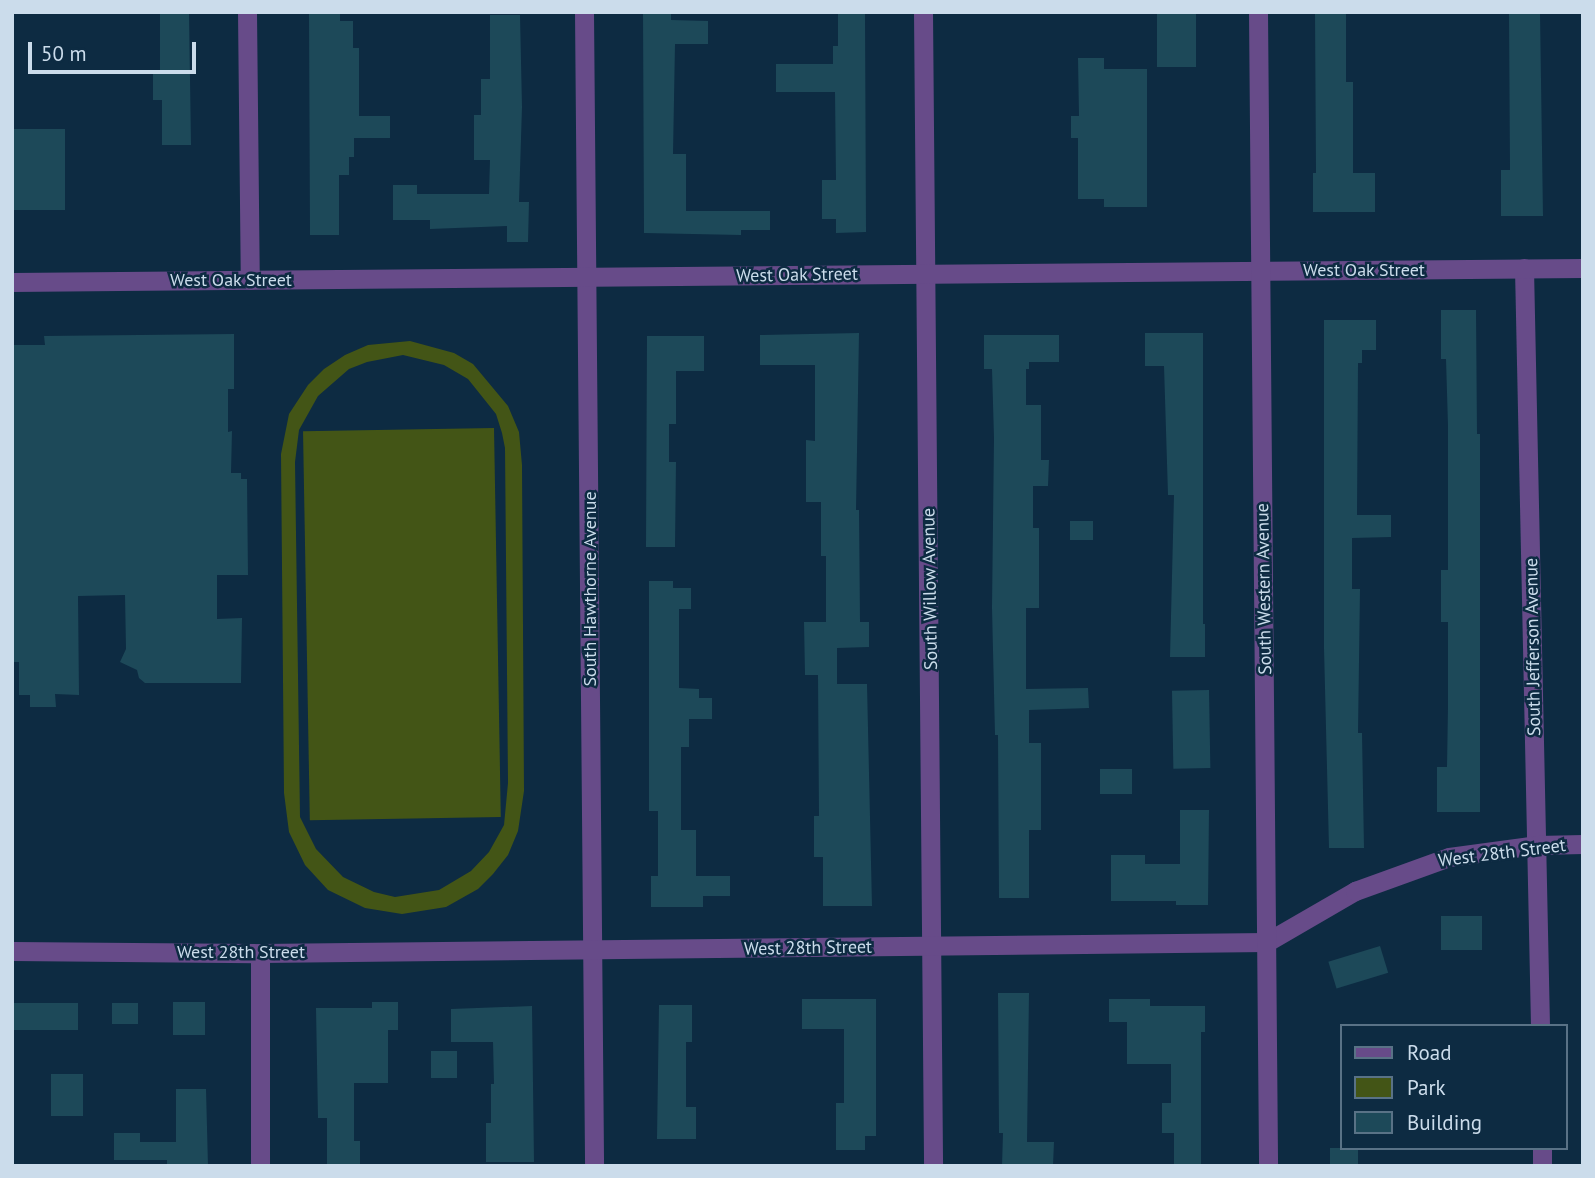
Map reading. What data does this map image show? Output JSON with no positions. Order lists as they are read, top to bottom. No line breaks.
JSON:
{"streets":{"street":["West Oak Street","South Hawthorne Avenue","South Willow Avenue","South Western Avenue","South Jefferson Avenue","West 28th Street"]},"crossings":[["West Oak Street","South Hawthorne Avenue"],["West Oak Street","South Willow Avenue"],["West Oak Street","South Western Avenue"],["West Oak Street","South Jefferson Avenue"],["South Hawthorne Avenue","West 28th Street"],["South Willow Avenue","West 28th Street"],["South Western Avenue","West 28th Street"],["South Jefferson Avenue","West 28th Street"]],"legend":["Road","Park","Building"],"scale_bar":"50 m"}
